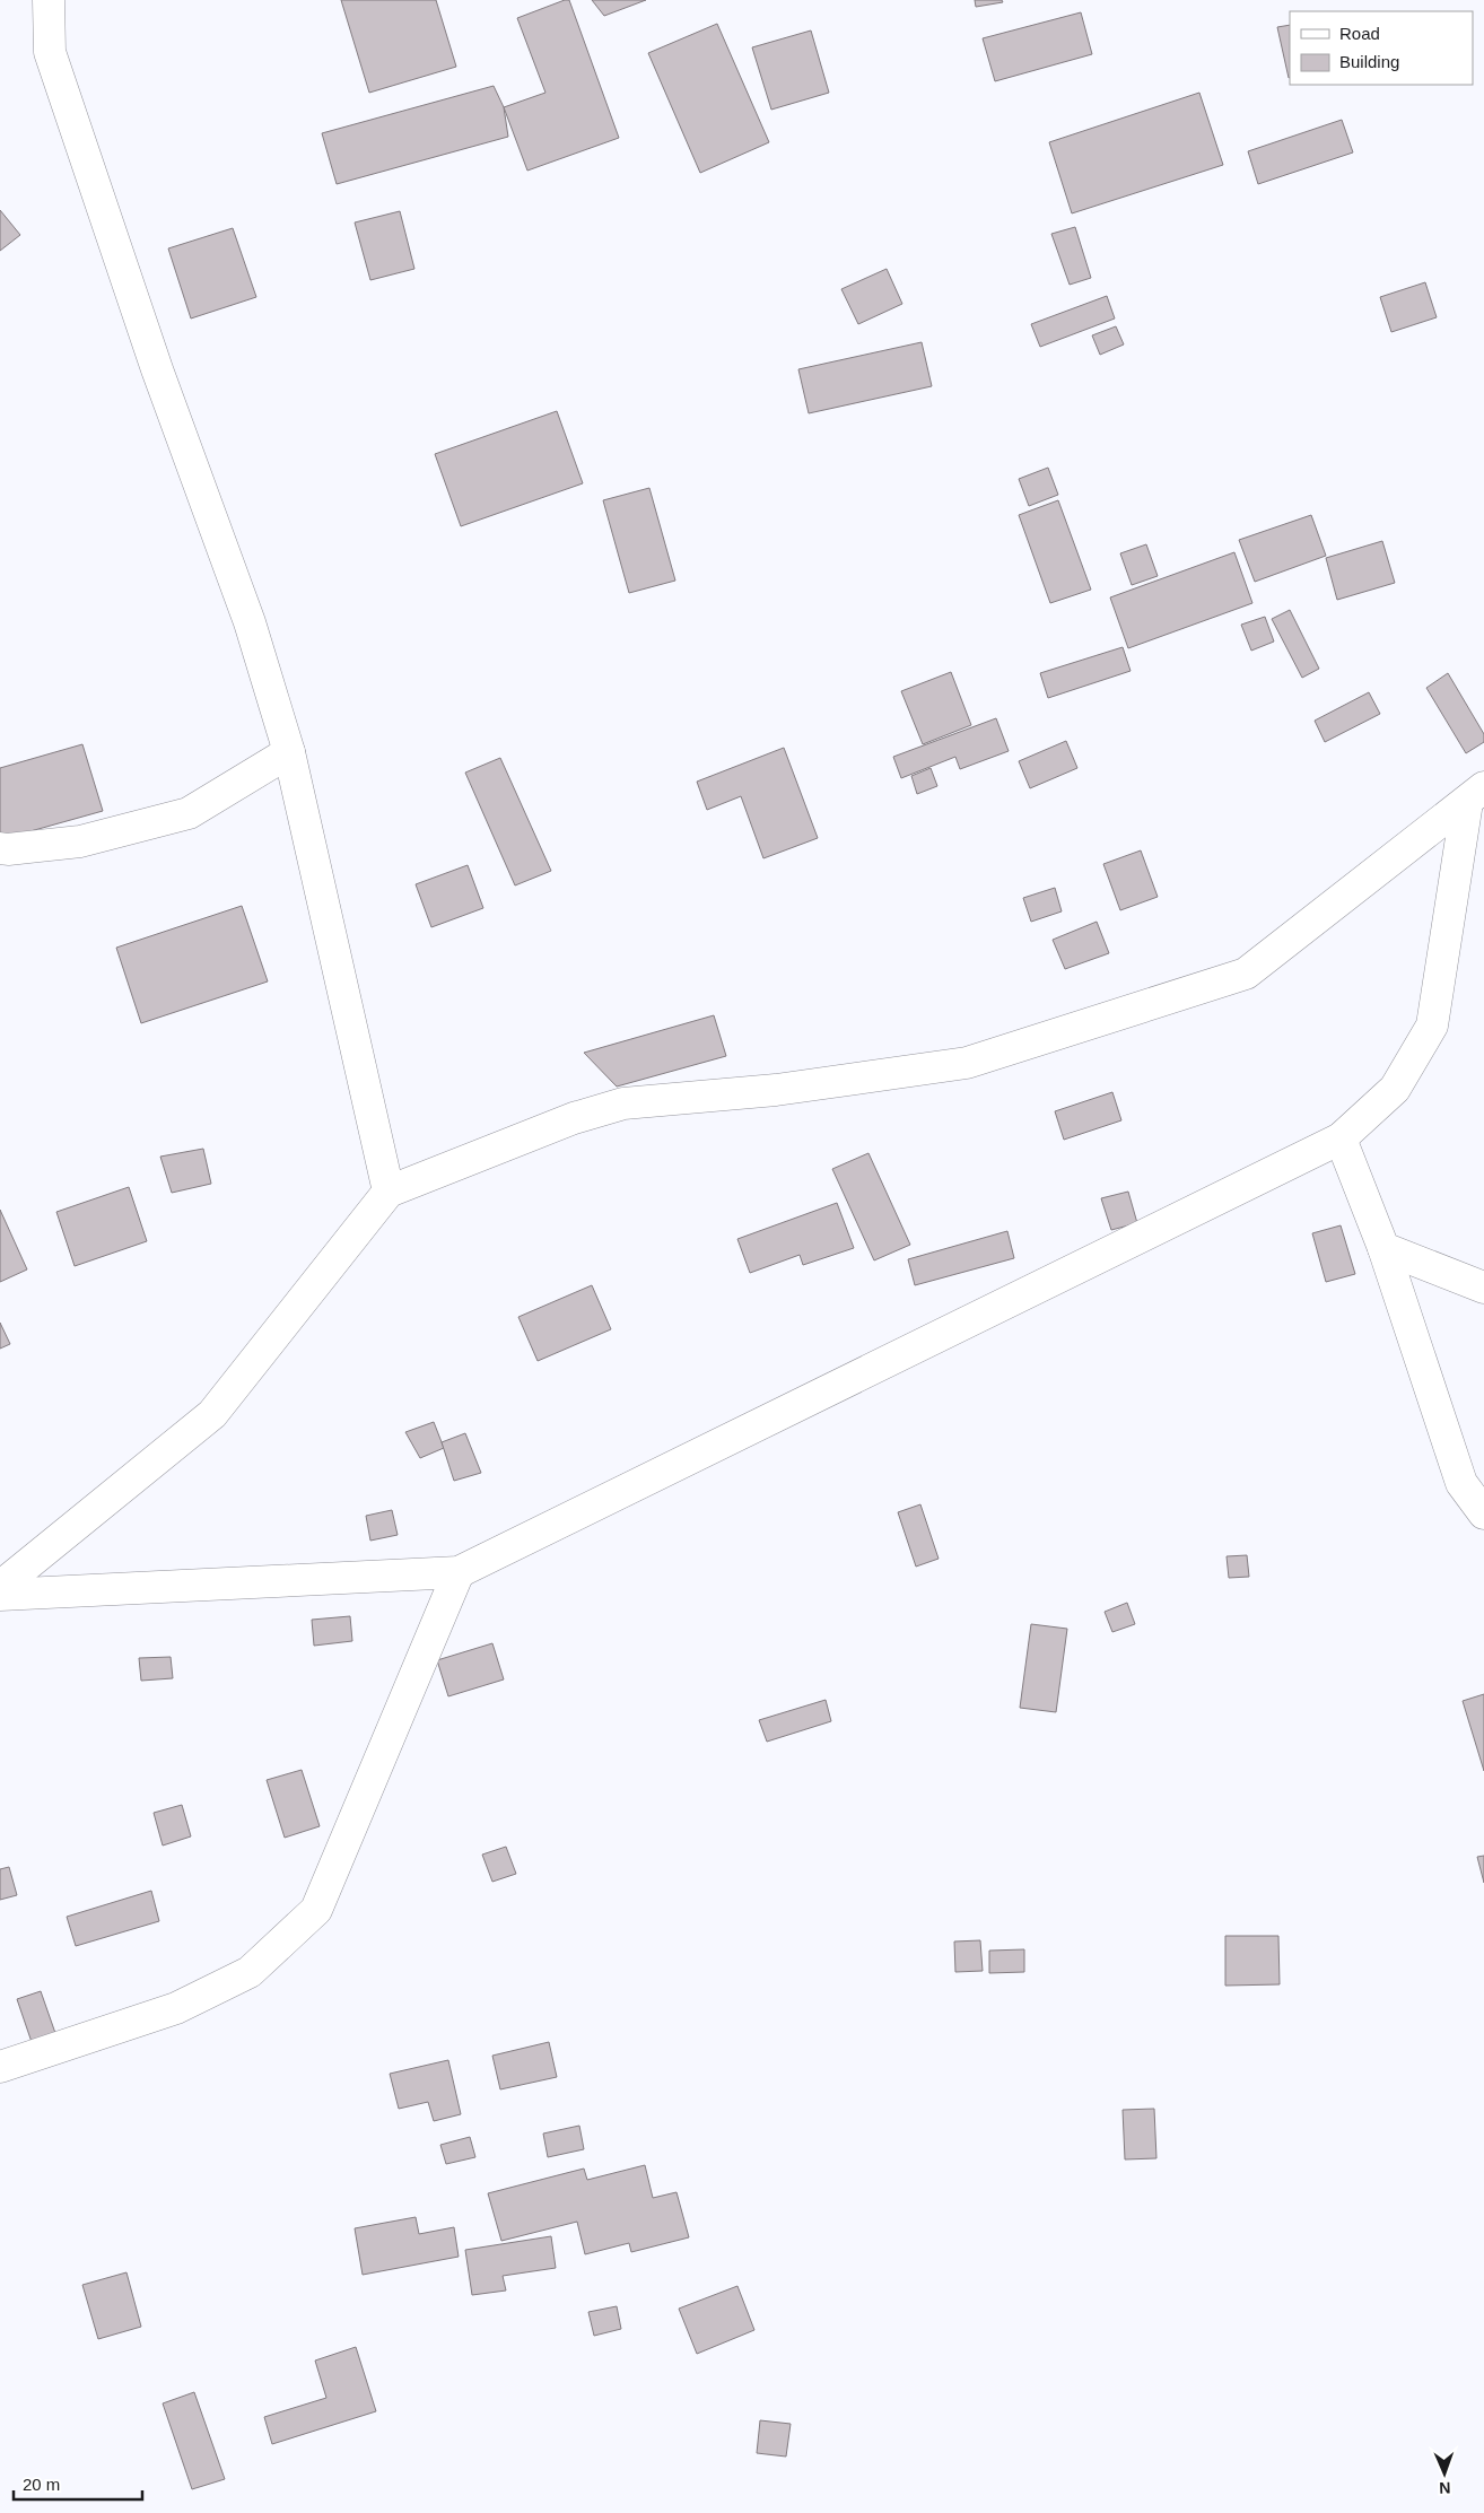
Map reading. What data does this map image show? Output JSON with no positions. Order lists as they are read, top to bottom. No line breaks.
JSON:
{"legend":["Road","Building"],"scale_bar":"20 m","north":"bottom"}
